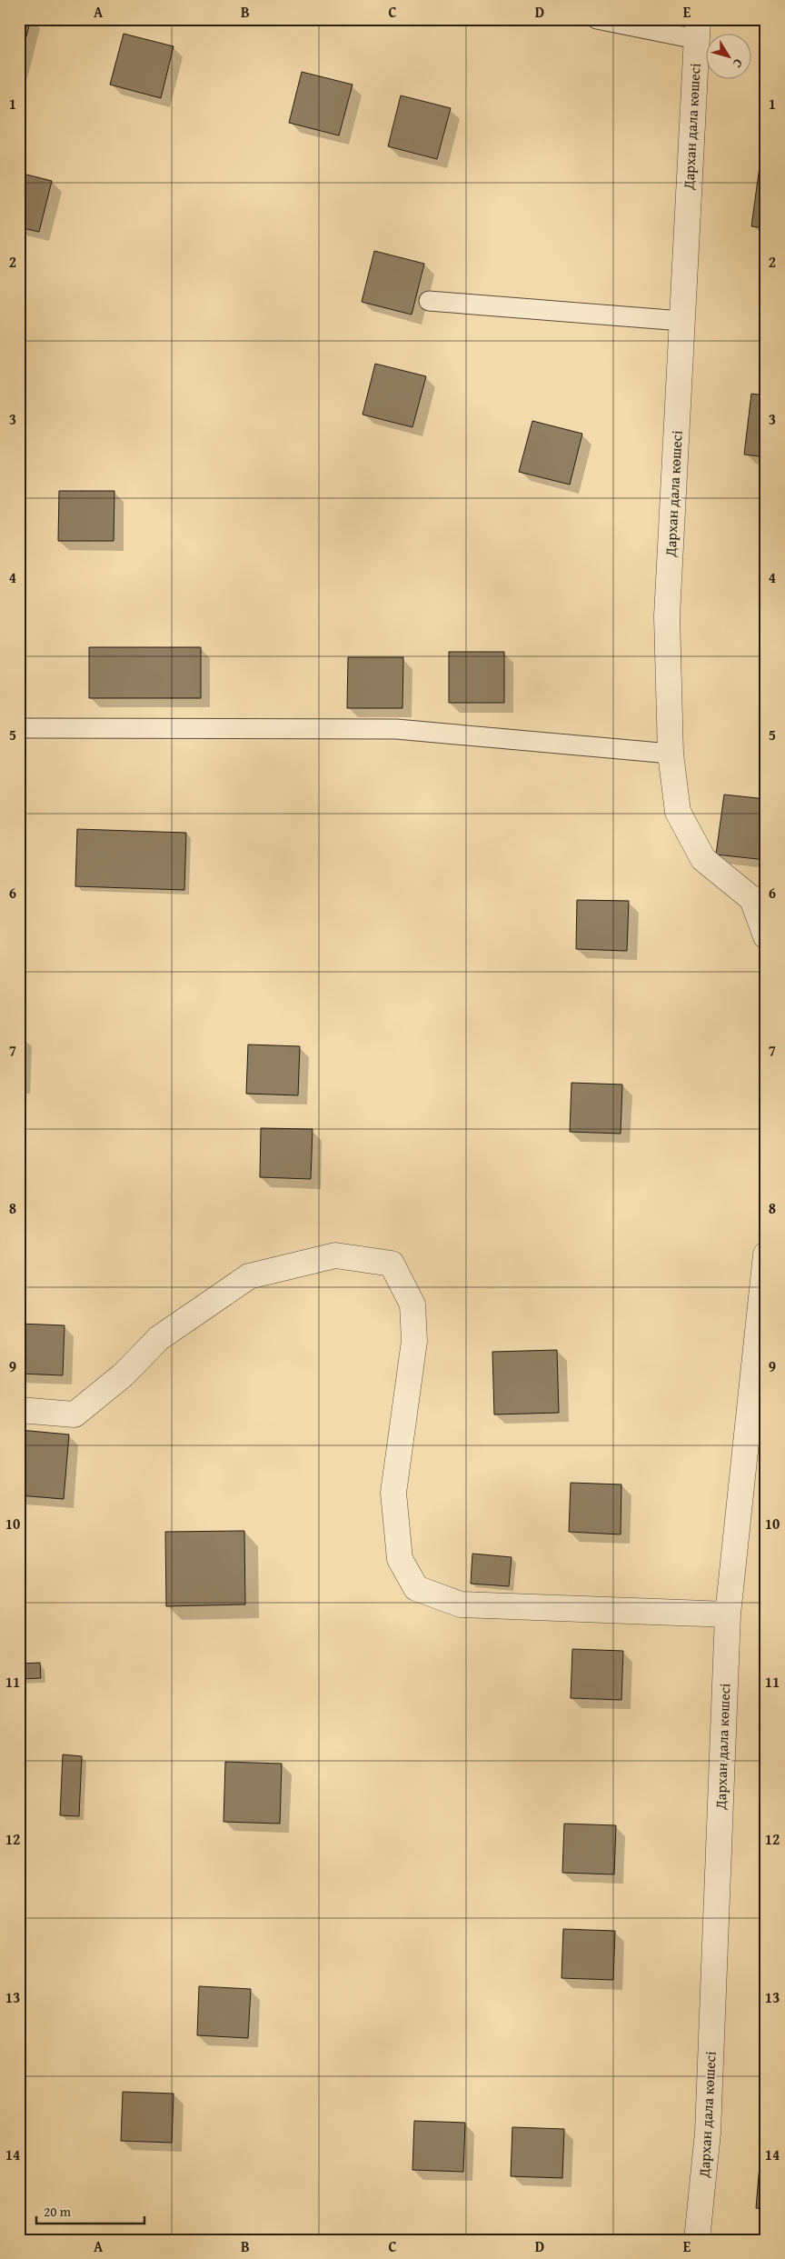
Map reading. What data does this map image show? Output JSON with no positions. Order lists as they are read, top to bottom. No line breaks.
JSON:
{"streets":{"street":["Дархан дала көшесі"]},"scale_bar":"20 m","north":"bottom right","grid":{"columns":["A","B","C","D","E"],"rows":["1","2","3","4","5","6","7","8","9","10","11","12","13","14"]}}
